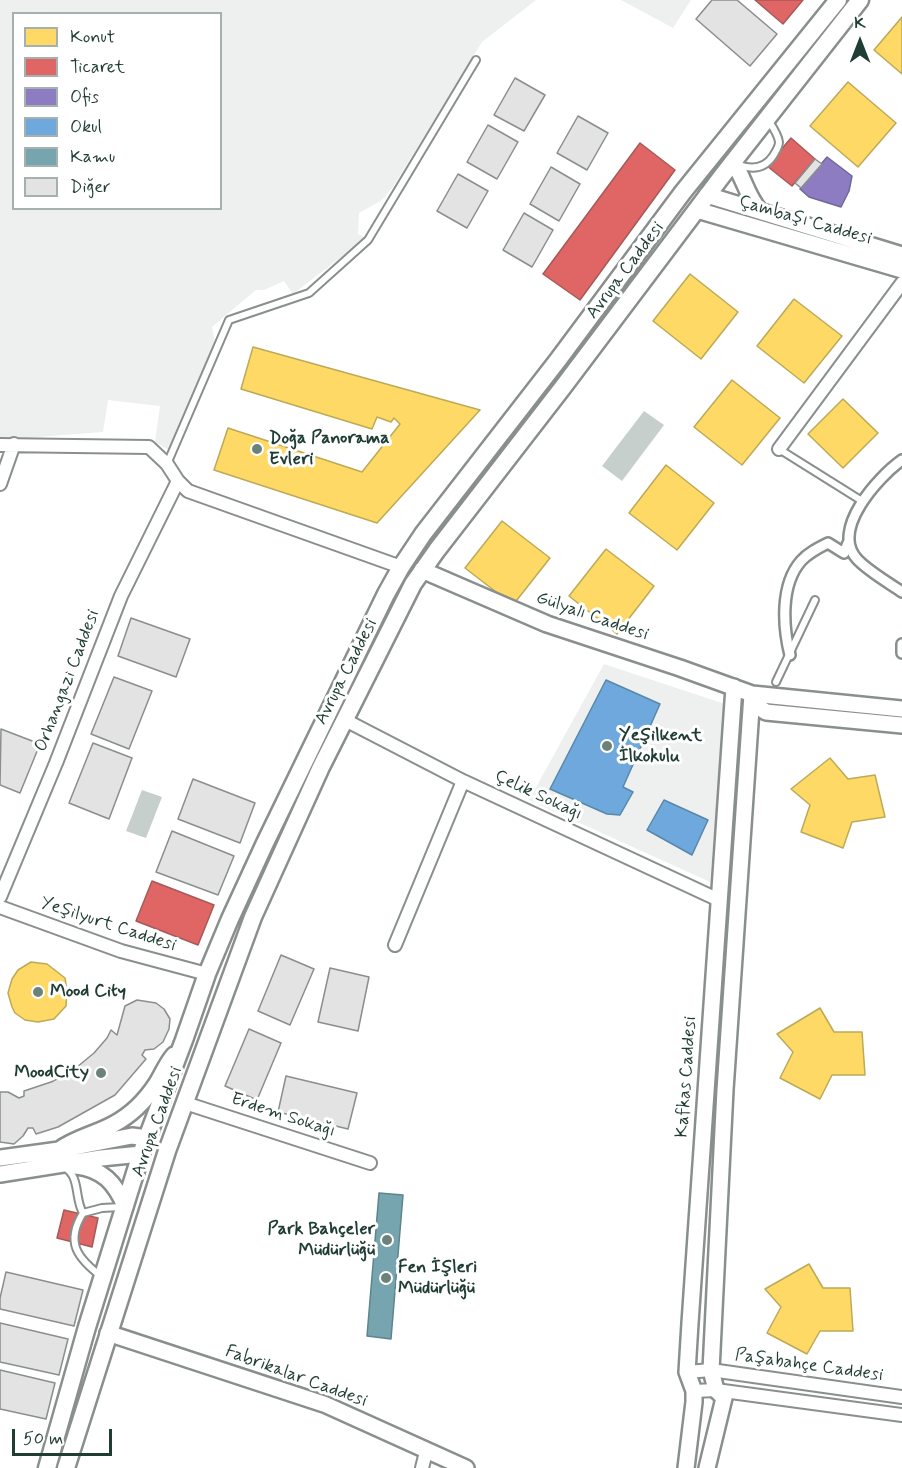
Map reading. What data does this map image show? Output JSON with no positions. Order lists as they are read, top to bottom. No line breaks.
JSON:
{"streets":{"main road":["Avrupa Caddesi"],"street":["Çambaşı Caddesi","Gülyalı Caddesi","Orhangazi Caddesi","Çelik Sokağı","Yeşilyurt Caddesi","Kafkas Caddesi","Erdem Sokağı","Paşabahçe Caddesi","Fabrikalar Caddesi"]},"crossings":[["Çambaşı Caddesi","Avrupa Caddesi"],["Avrupa Caddesi","Gülyalı Caddesi"],["Avrupa Caddesi","Çelik Sokağı"],["Avrupa Caddesi","Yeşilyurt Caddesi"],["Avrupa Caddesi","Erdem Sokağı"],["Avrupa Caddesi","Fabrikalar Caddesi"],["Gülyalı Caddesi","Kafkas Caddesi"],["Çelik Sokağı","Kafkas Caddesi"],["Kafkas Caddesi","Paşabahçe Caddesi"]],"places":["Doğa Panorama Evleri","Yeşilkent İlkokulu","Mood City","MoodCity","Park Bahçeler Müdürlüğü","Fen İşleri Müdürlüğü"],"legend":["Konut","Ticaret","Ofis","Okul","Kamu","Diğer"],"scale_bar":"50 m","north":"top"}
